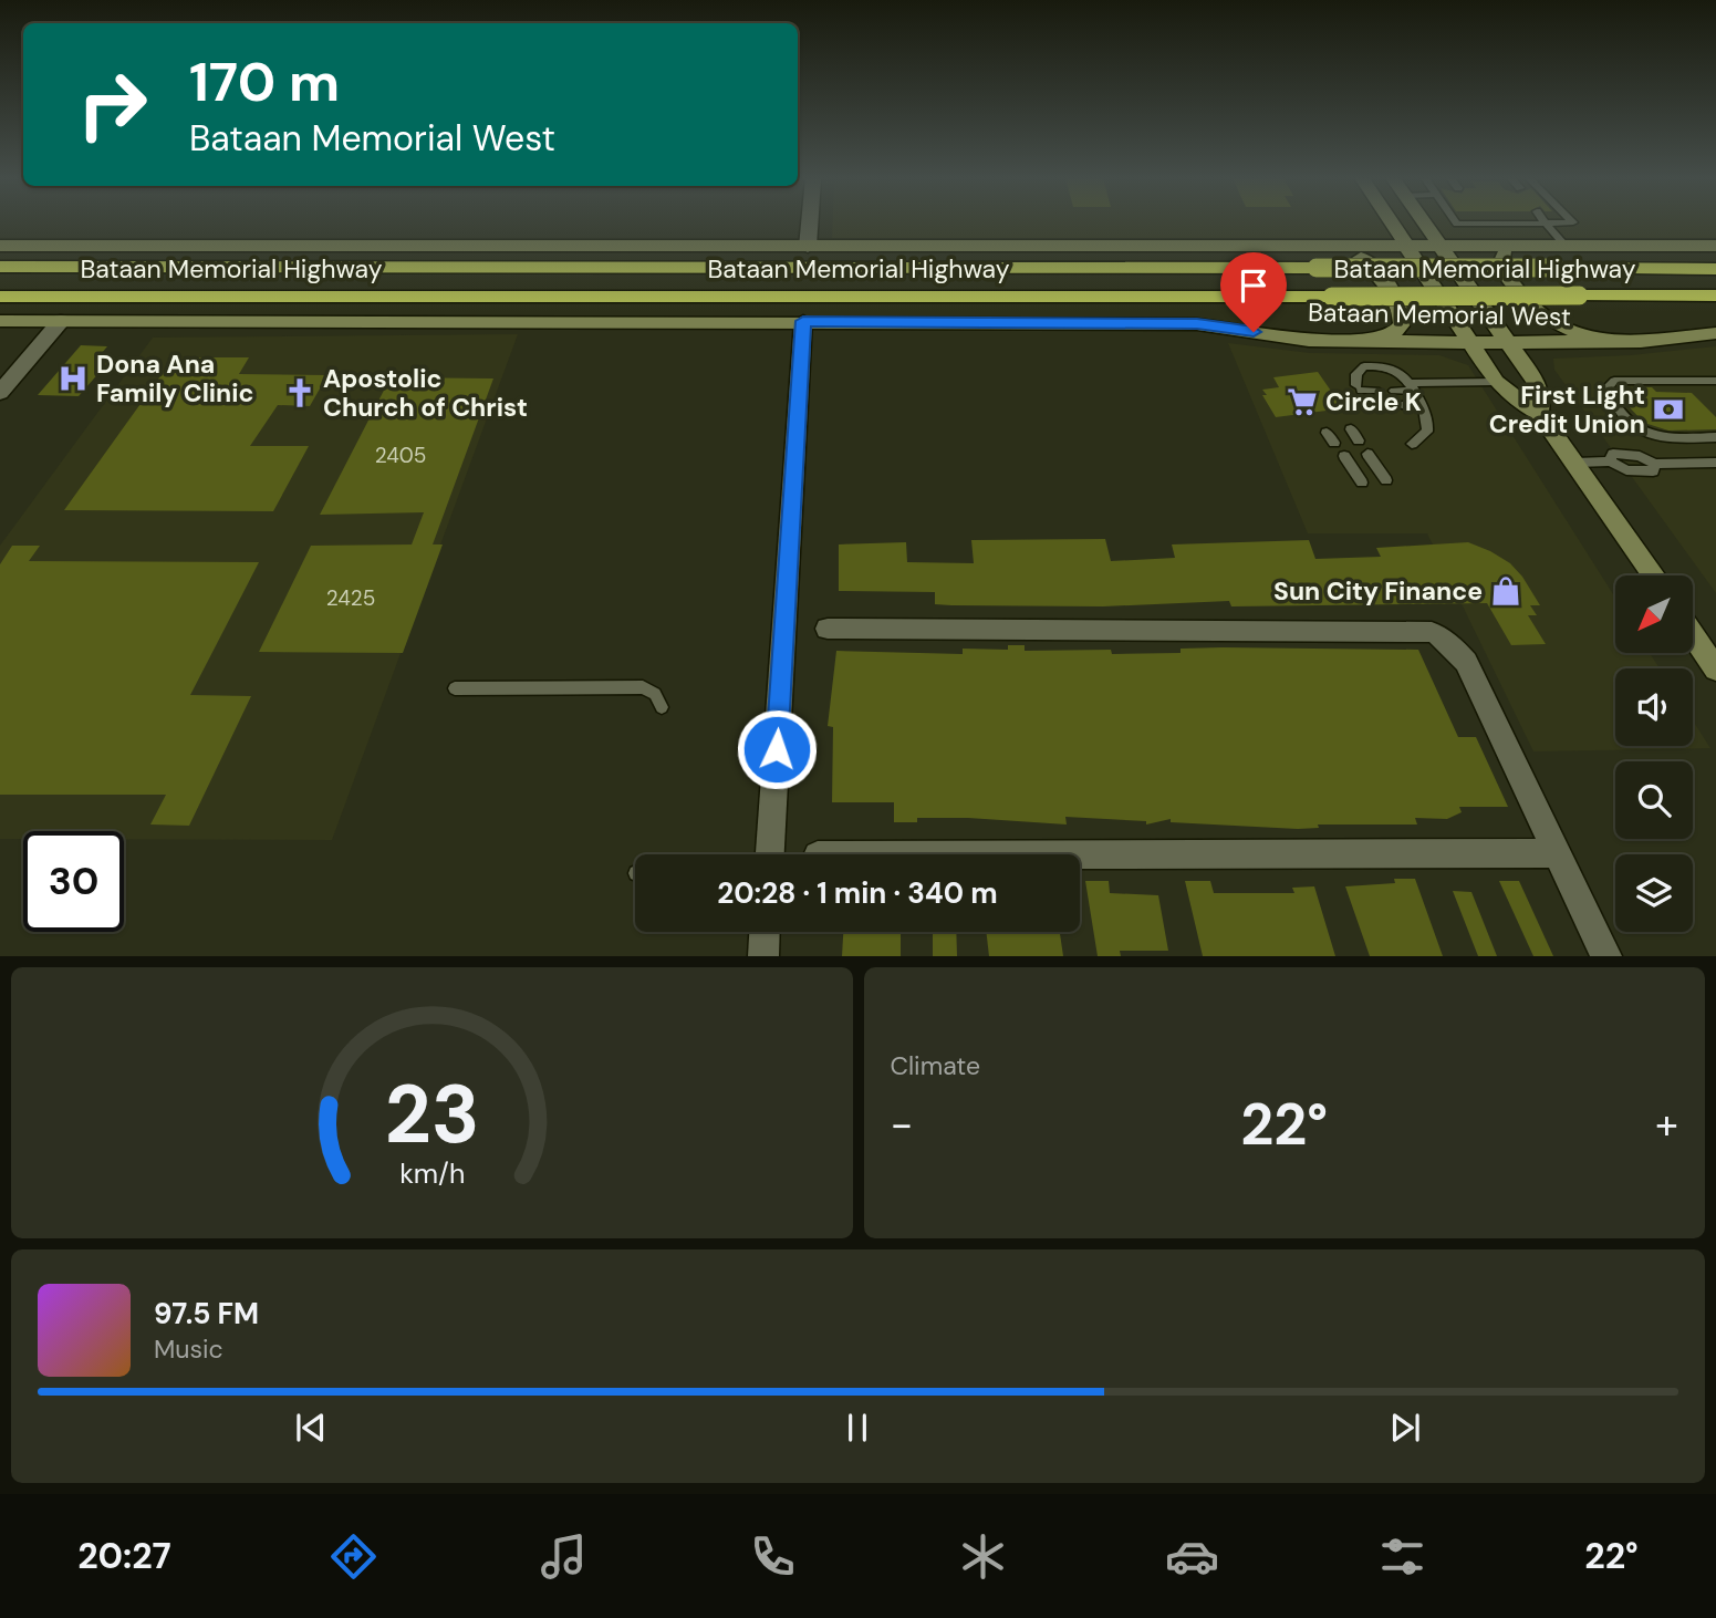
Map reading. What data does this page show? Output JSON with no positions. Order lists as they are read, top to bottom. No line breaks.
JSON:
{"streets":{"highway":["Bataan Memorial Highway"],"main road":["Bataan Memorial West"]},"places":{"hospital":["Dona Ana Family Clinic"],"church":["Apostolic Church of Christ"],"supermarket":["Circle K"],"bank":["First Light Credit Union"],"shop":["Sun City Finance"]},"house_numbers":["2405","2425"],"north":"bottom left","page":{"turn":["170 m","Bataan Memorial West"],"limit":"30","trip":"20:28 · 1 min · 340 m","tile":"Climate","heat":["−","22°","+"],"song":["97.5 FM","Music"],"tabs":["20:27","22°"],"gauge":["23","km/h"]}}
